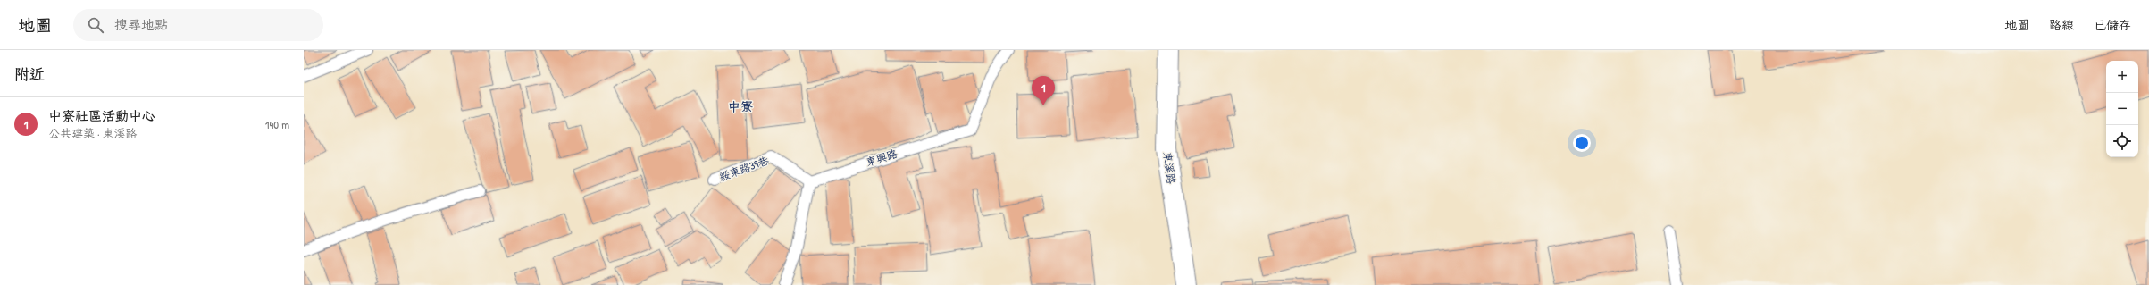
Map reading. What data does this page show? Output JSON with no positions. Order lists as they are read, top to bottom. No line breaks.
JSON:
{"streets":{"street":["東溪路"],"lane":["東興路","綏東路39巷"]},"crossings":[["東興路","綏東路39巷"]],"districts":["中寮"],"page":{"header":"地圖","search":"搜尋地點","nav":["地圖","路線","已儲存"],"heading":"附近","map_buttons":["+","−"],"pins":"1","list":[{"mark":"1","name":"中寮社區活動中心","note":"公共建築 · 東溪路","value":"140 m"}]}}
